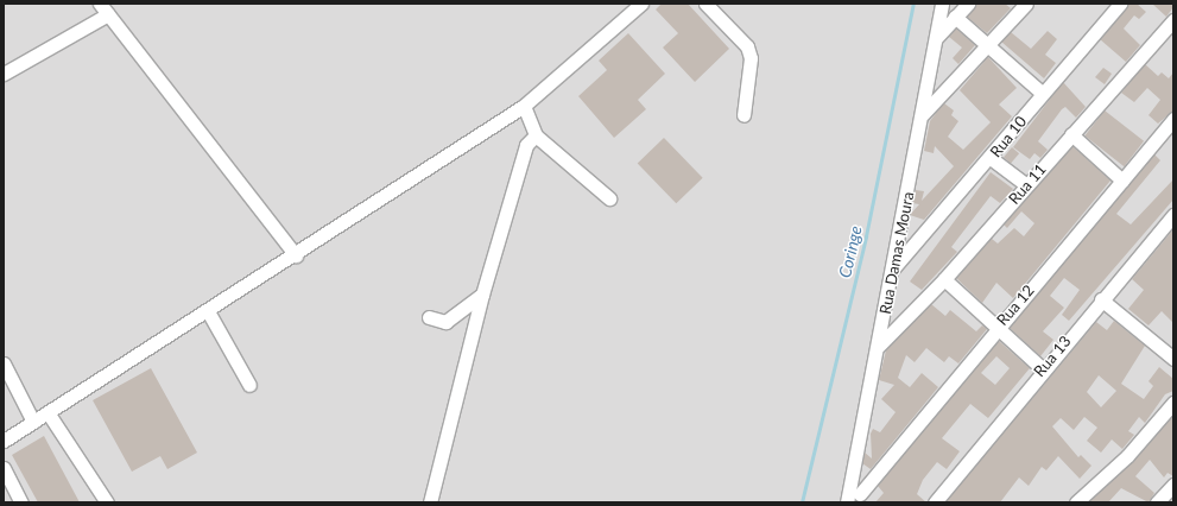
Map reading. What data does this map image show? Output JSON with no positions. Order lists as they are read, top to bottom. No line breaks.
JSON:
{"streets":{"street":["Rua 10","Rua 11","Rua Damas Moura","Rua 12","Rua 13"]},"crossings":[["Rua 10","Rua Damas Moura"],["Rua 11","Rua Damas Moura"],["Rua Damas Moura","Rua 12"]],"water":["Coringe"]}
